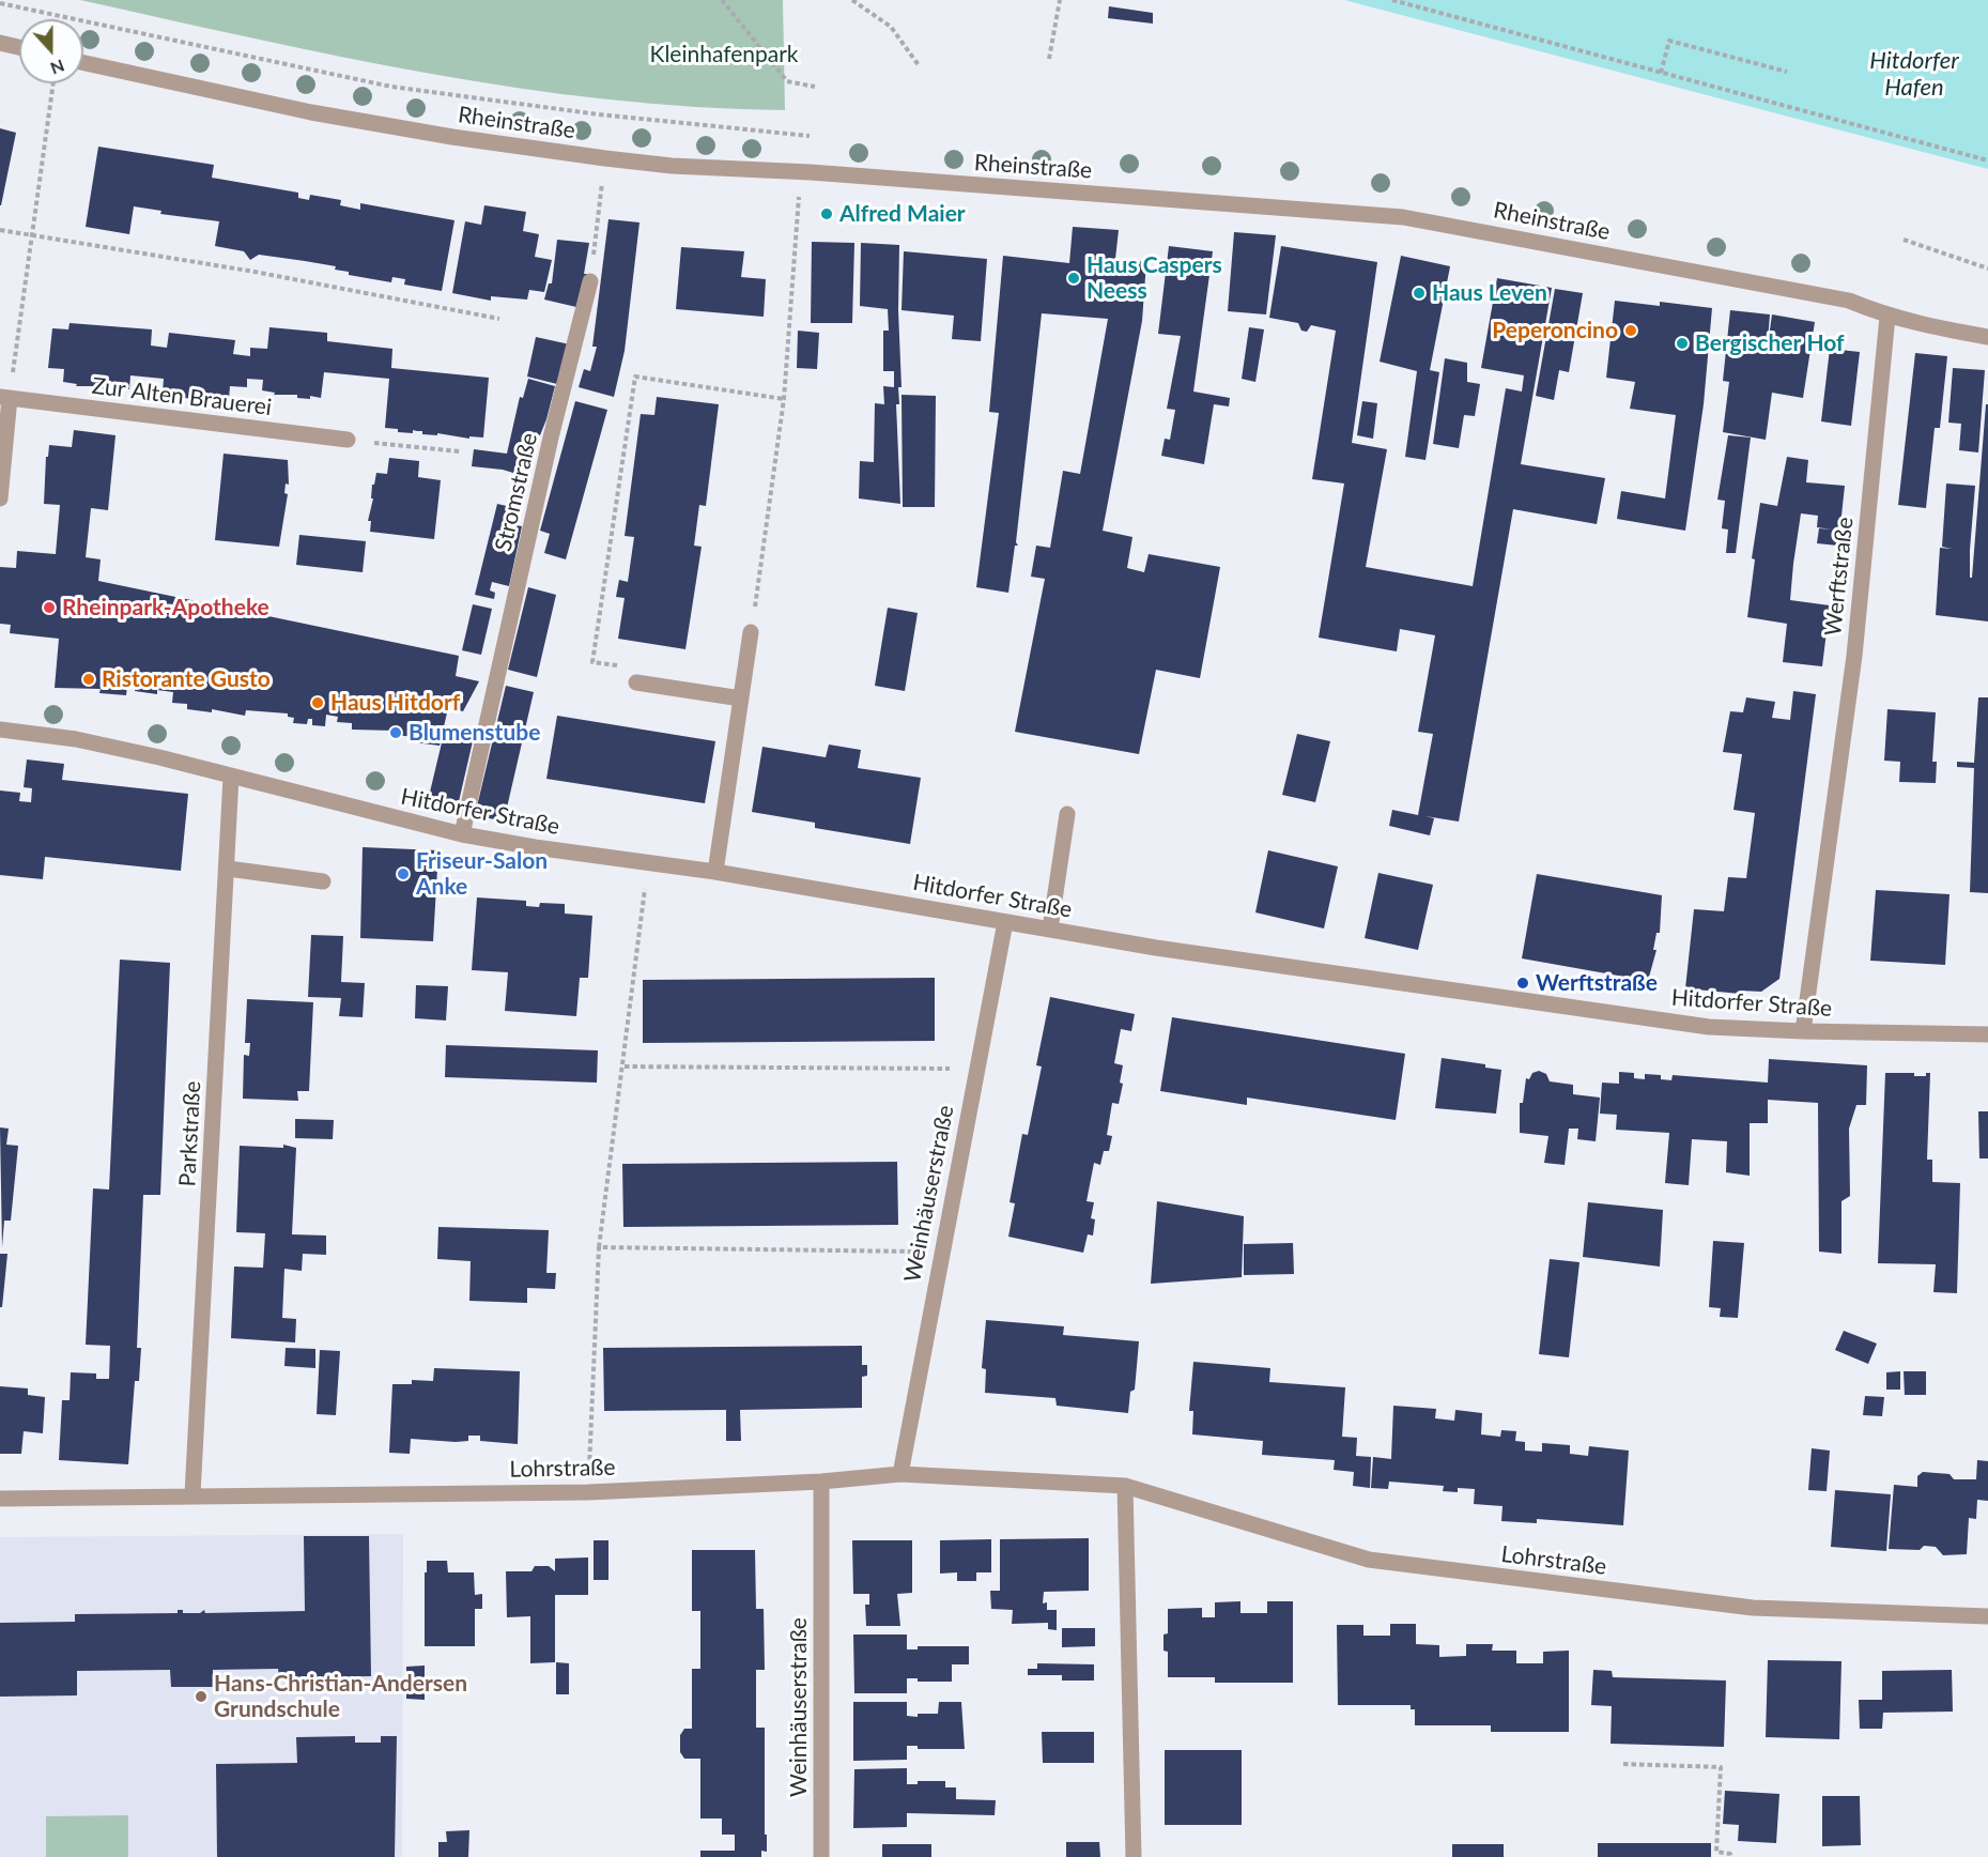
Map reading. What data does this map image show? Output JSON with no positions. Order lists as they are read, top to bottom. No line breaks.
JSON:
{"streets":{"street":["Rheinstraße","Zur Alten Brauerei","Stromstraße","Werftstraße","Hitdorfer Straße","Parkstraße","Weinhäuserstraße","Lohrstraße"]},"crossings":[["Rheinstraße","Werftstraße"],["Stromstraße","Hitdorfer Straße"],["Werftstraße","Hitdorfer Straße"],["Hitdorfer Straße","Parkstraße"],["Hitdorfer Straße","Weinhäuserstraße"],["Parkstraße","Lohrstraße"],["Weinhäuserstraße","Lohrstraße"]],"water":["Hitdorfer Hafen"],"parks":["Kleinhafenpark"],"places":["Alfred Maier","Haus Caspers Neess","Haus Leven","Peperoncino","Bergischer Hof","Rheinpark-Apotheke","Ristorante Gusto","Haus Hitdorf","Blumenstube","Friseur-Salon Anke","Werftstraße","Hans-Christian-Andersen Grundschule"],"north":"bottom"}
